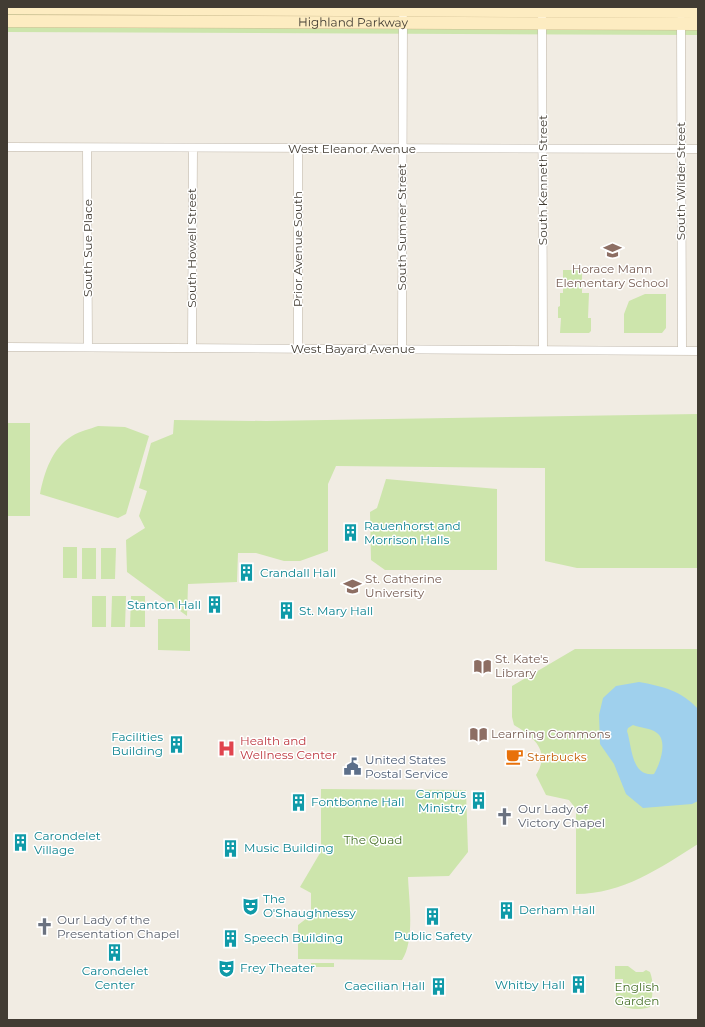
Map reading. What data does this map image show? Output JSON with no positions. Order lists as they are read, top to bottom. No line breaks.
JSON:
{"streets":{"street":["Highland Parkway","West Eleanor Avenue","South Kenneth Street","South Wilder Street","South Sumner Street","South Sue Place","South Howell Street","Prior Avenue South","West Bayard Avenue"]},"crossings":[["Highland Parkway","South Kenneth Street"],["Highland Parkway","South Wilder Street"],["Highland Parkway","South Sumner Street"],["West Eleanor Avenue","South Kenneth Street"],["West Eleanor Avenue","South Wilder Street"],["West Eleanor Avenue","South Sumner Street"],["West Eleanor Avenue","South Sue Place"],["West Eleanor Avenue","South Howell Street"],["West Eleanor Avenue","Prior Avenue South"],["South Kenneth Street","West Bayard Avenue"],["South Wilder Street","West Bayard Avenue"],["South Sumner Street","West Bayard Avenue"],["South Sue Place","West Bayard Avenue"],["South Howell Street","West Bayard Avenue"],["Prior Avenue South","West Bayard Avenue"]],"parks":["The Quad","English Garden"],"places":{"school or university":["Horace Mann Elementary School","St. Catherine University"],"building":["Rauenhorst and Morrison Halls","Crandall Hall","Stanton Hall","St. Mary Hall","Facilities Building","Campus Ministry","Fontbonne Hall","Carondelet Village","Music Building","Derham Hall","Public Safety","Speech Building","Carondelet Center","Whitby Hall","Caecilian Hall"],"library":["St. Kate's Library","Learning Commons"],"hospital":["Health and Wellness Center"],"cafe":["Starbucks"],"public building":["United States Postal Service"],"church":["Our Lady of Victory Chapel","Our Lady of the Presentation Chapel"],"theatre":["The O'Shaughnessy","Frey Theater"]}}
